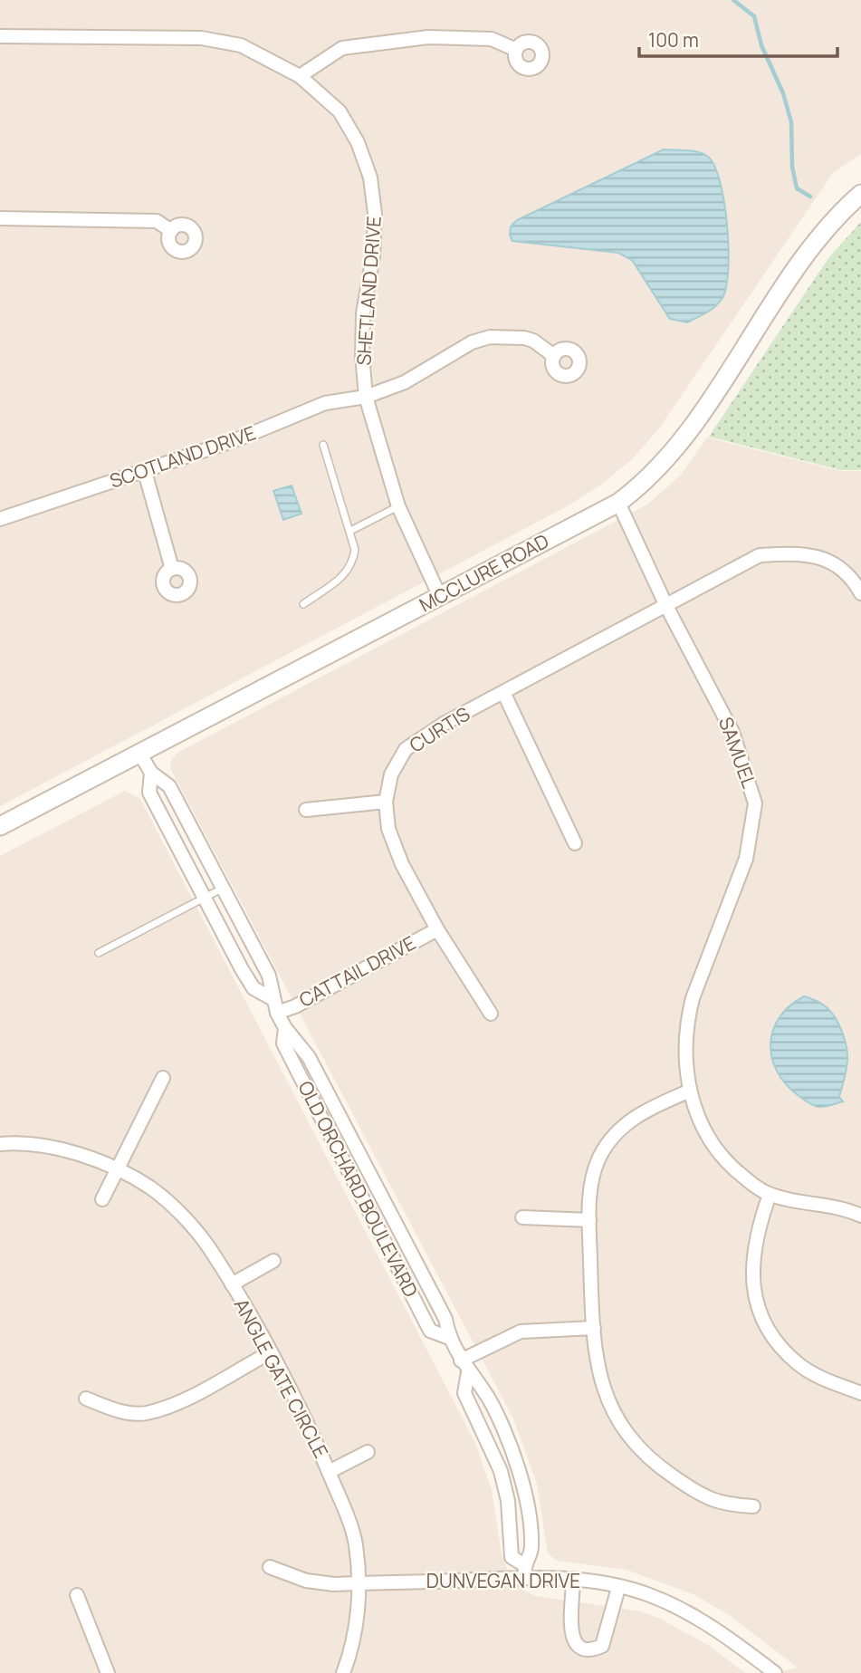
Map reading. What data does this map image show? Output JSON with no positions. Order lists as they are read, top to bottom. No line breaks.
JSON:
{"streets":{"street":["SHETLAND DRIVE","SCOTLAND DRIVE","MCCLURE ROAD","CURTIS","SAMUEL","CATTAIL DRIVE","OLD ORCHARD BOULEVARD","ANGLE GATE CIRCLE","DUNVEGAN DRIVE"]},"crossings":[["SHETLAND DRIVE","SCOTLAND DRIVE"],["SHETLAND DRIVE","MCCLURE ROAD"],["MCCLURE ROAD","SAMUEL"],["MCCLURE ROAD","OLD ORCHARD BOULEVARD"],["CURTIS","SAMUEL"],["CURTIS","CATTAIL DRIVE"],["CATTAIL DRIVE","OLD ORCHARD BOULEVARD"],["OLD ORCHARD BOULEVARD","DUNVEGAN DRIVE"],["ANGLE GATE CIRCLE","DUNVEGAN DRIVE"]],"scale_bar":"100 m"}
